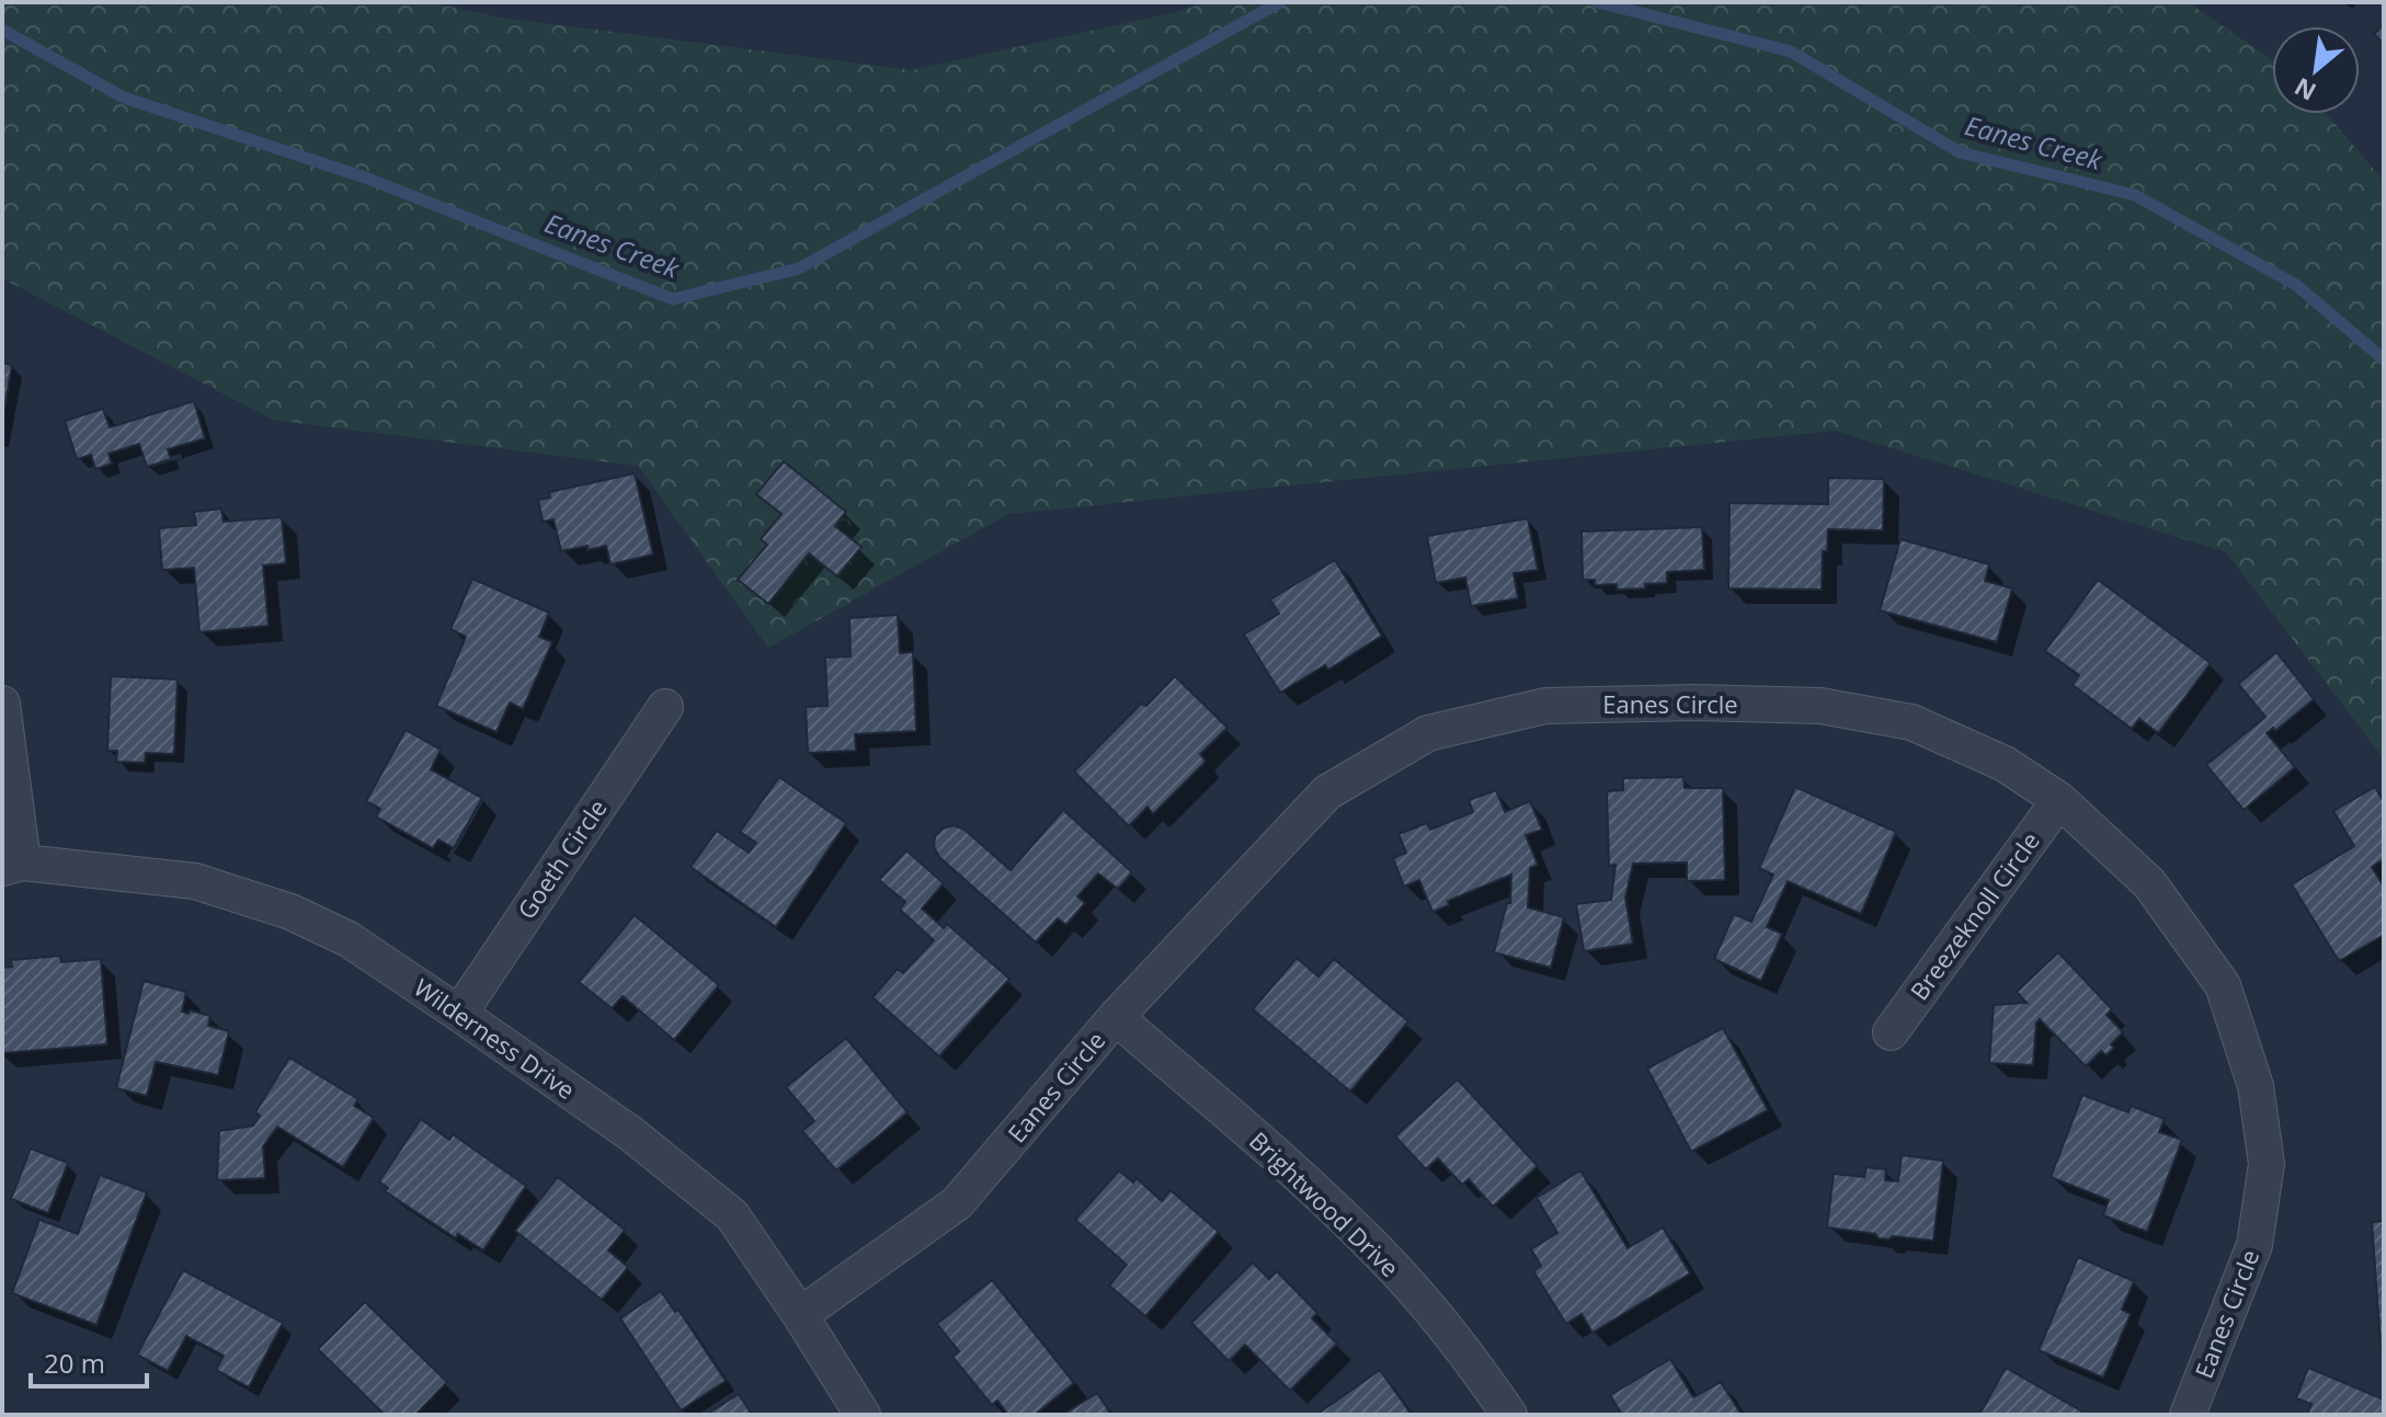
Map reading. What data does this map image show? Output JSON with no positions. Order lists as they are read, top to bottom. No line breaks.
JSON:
{"streets":{"street":["Eanes Circle","Goeth Circle","Breezeknoll Circle","Wilderness Drive","Brightwood Drive"]},"crossings":[["Eanes Circle","Breezeknoll Circle"],["Eanes Circle","Wilderness Drive"],["Eanes Circle","Brightwood Drive"],["Goeth Circle","Wilderness Drive"]],"water":["Eanes Creek"],"scale_bar":"20 m","north":"bottom left"}
